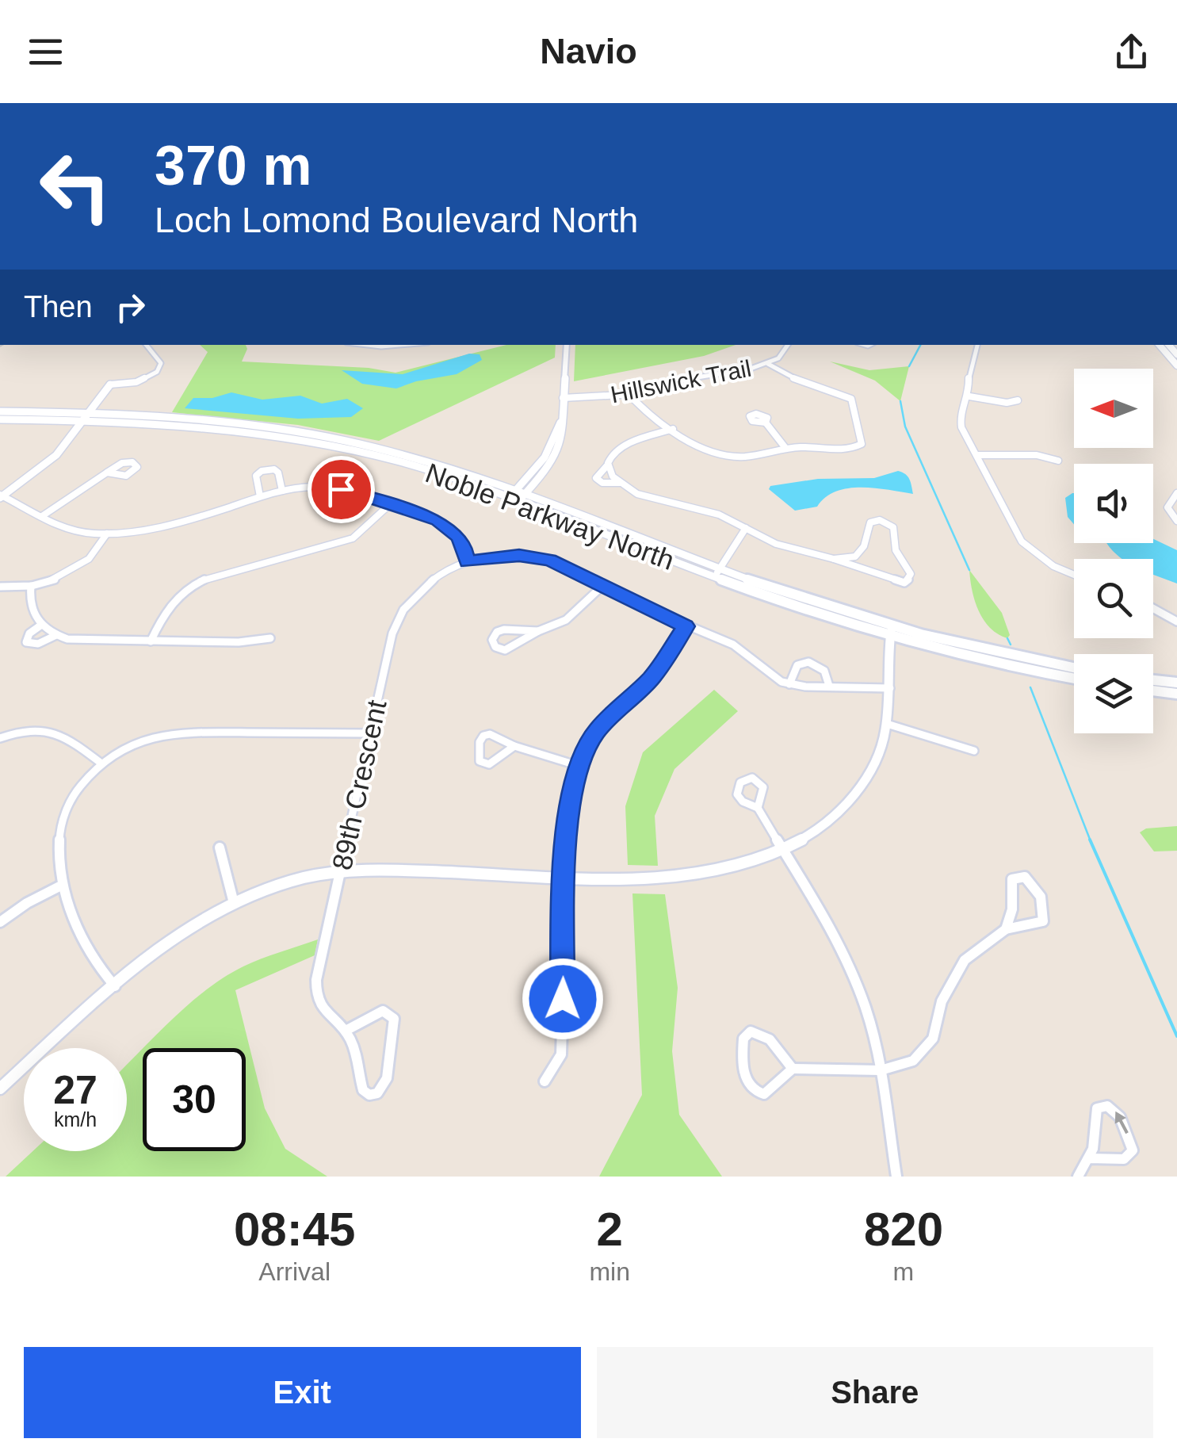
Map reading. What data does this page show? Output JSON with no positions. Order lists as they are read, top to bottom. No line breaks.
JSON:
{"streets":{"main road":["Noble Parkway North"],"street":["Hillswick Trail","89th Crescent"]},"north":"left","page":{"header":"Navio","turn":["370 m","Loch Lomond Boulevard North"],"then":"Then","speed":"27 km/h","limit":"30","eta":["08:45","Arrival","2","min","820","m"],"buttons":["Exit","Share"]}}
